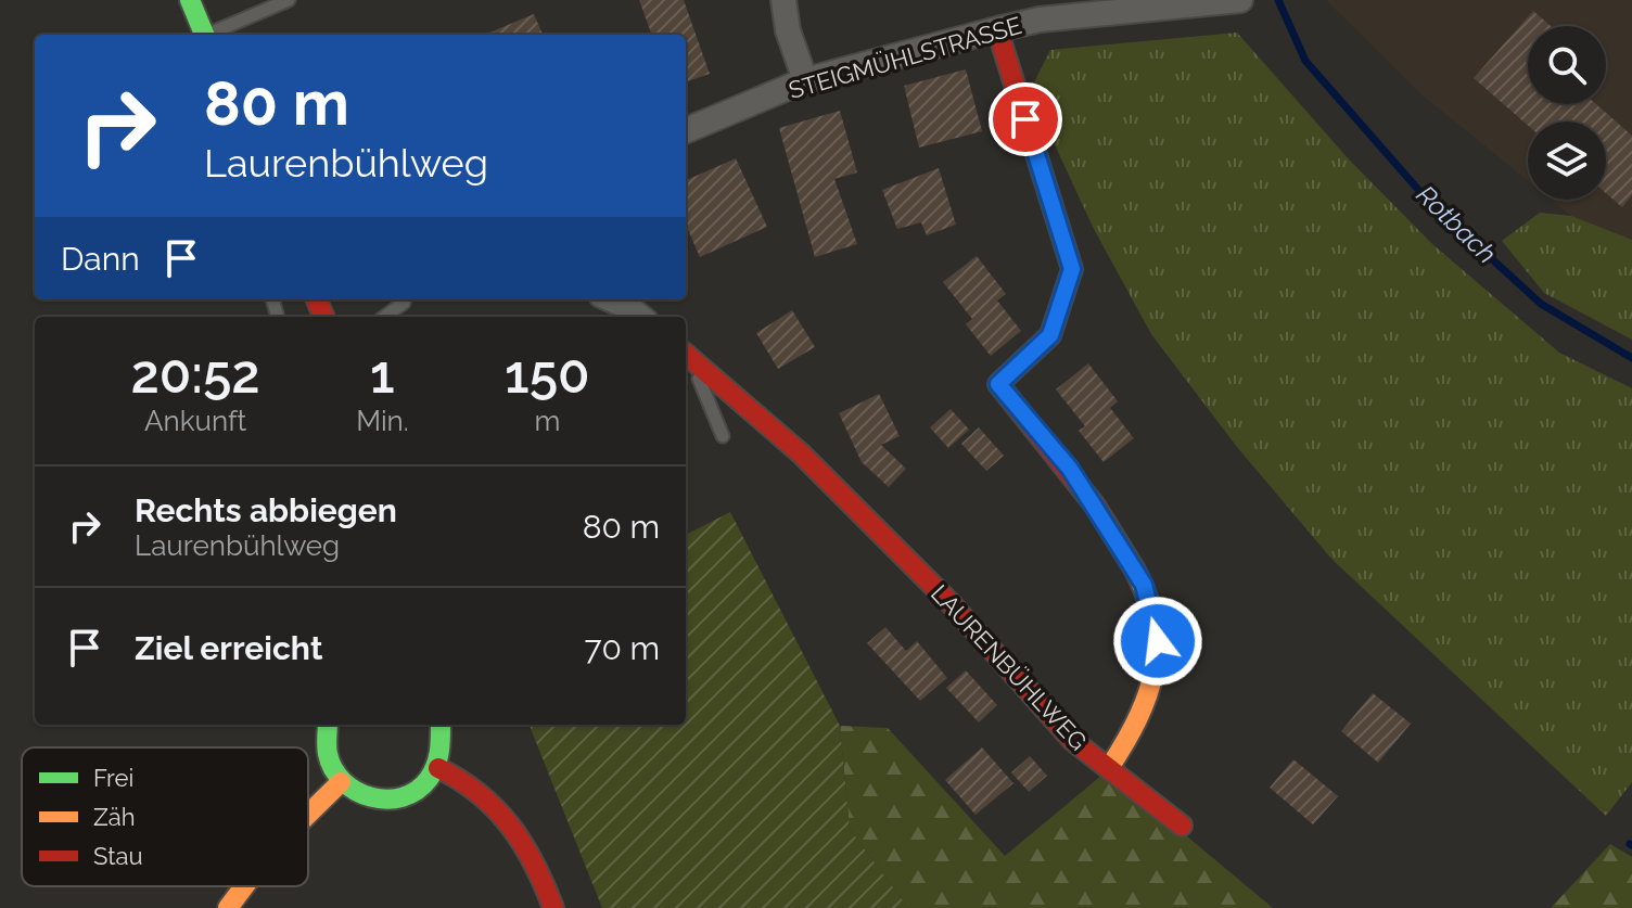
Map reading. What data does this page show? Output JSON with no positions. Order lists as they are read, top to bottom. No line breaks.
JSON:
{"streets":{"street":["STEIGMÜHLSTRASSE","LAURENBÜHLWEG"]},"crossings":[["STEIGMÜHLSTRASSE","LAURENBÜHLWEG"]],"water":["Rotbach"],"legend":["Frei","Zäh","Stau"],"page":{"turn":["80 m","Laurenbühlweg"],"then":"Dann","eta":["20:52","Ankunft","1","Min.","150","m"],"list":[{"name":"Rechts abbiegen","note":"Laurenbühlweg","value":"80 m"},{"name":"Ziel erreicht","value":"70 m"}]}}
